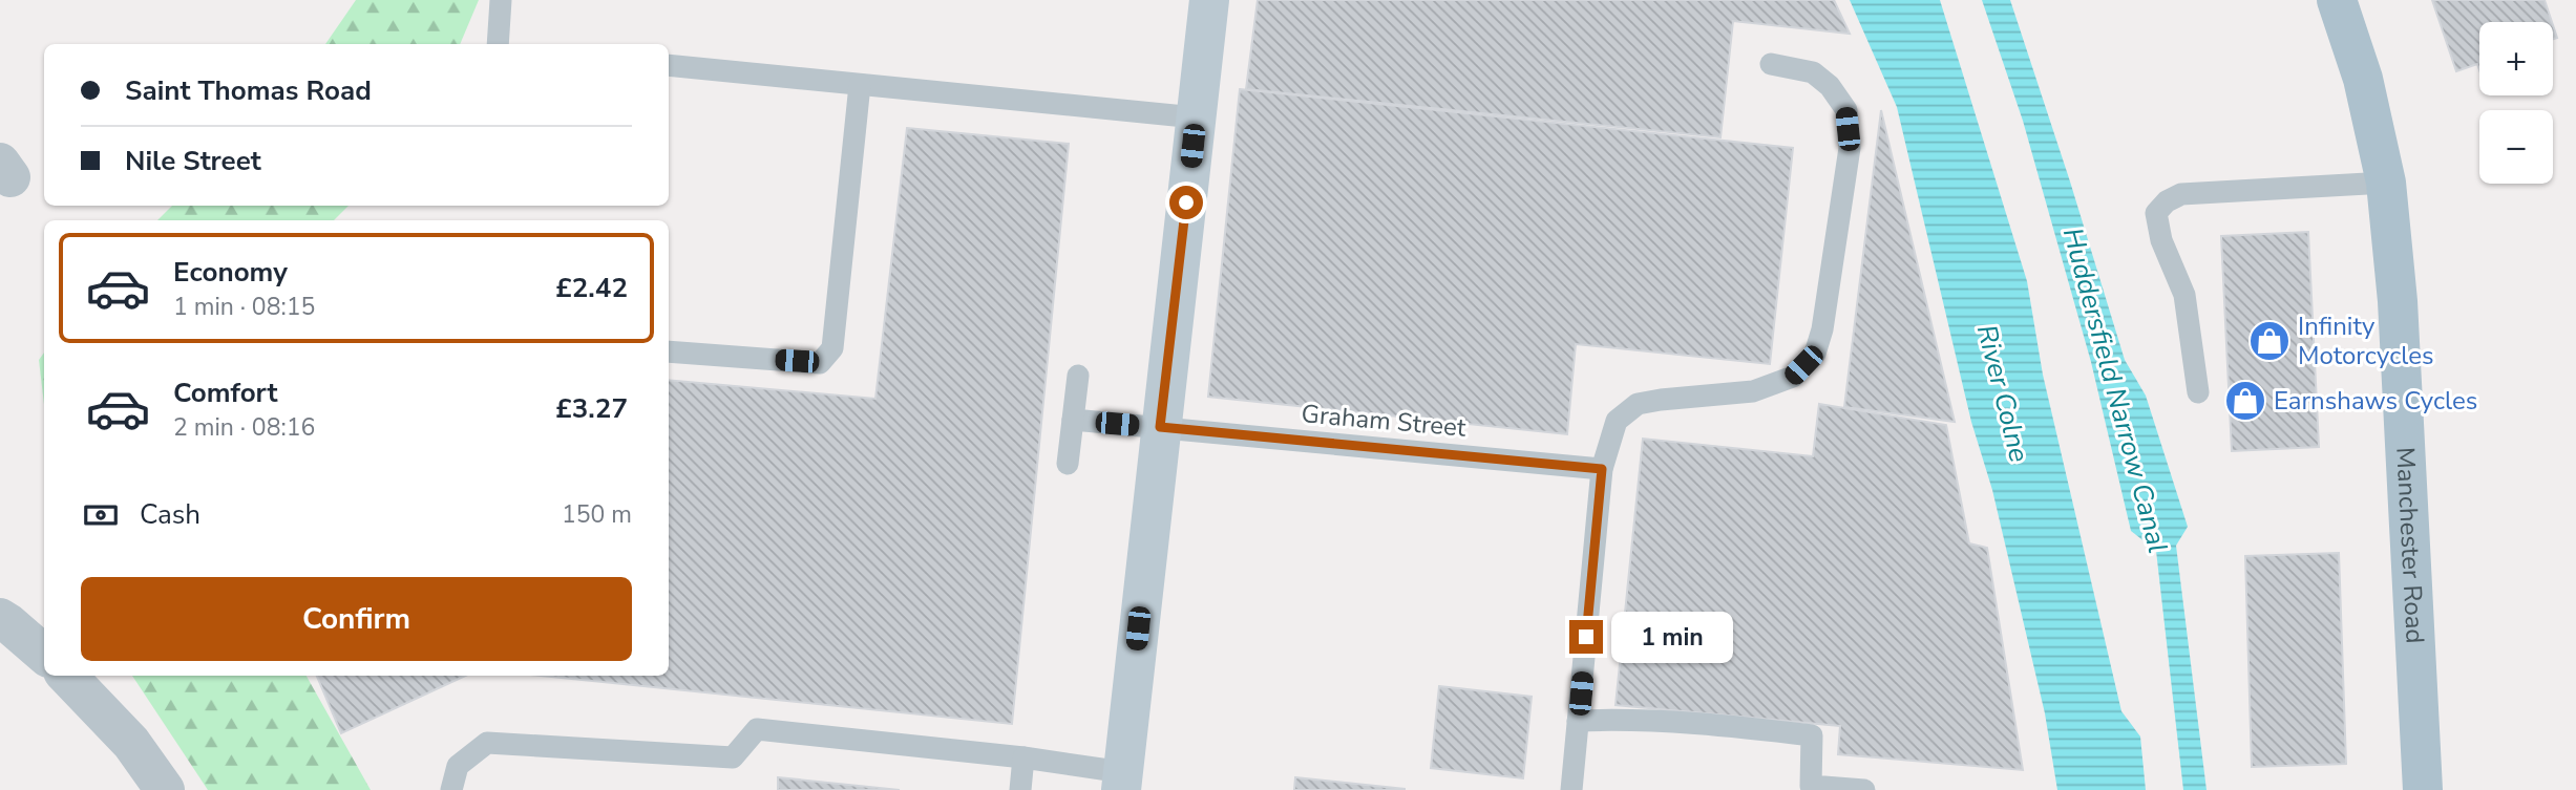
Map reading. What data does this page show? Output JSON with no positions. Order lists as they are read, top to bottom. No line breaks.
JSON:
{"streets":{"main road":["Manchester Road"],"lane":["Graham Street"]},"water":["Huddersfield Narrow Canal","River Colne"],"places":{"shop":["Infinity Motorcycles","Earnshaws Cycles"]},"page":{"map_buttons":["+","−"],"banner":["Saint Thomas Road","Nile Street"],"list":[{"name":"Economy","note":"1 min · 08:15","value":"£2.42"},{"name":"Comfort","note":"2 min · 08:16","value":"£3.27"}],"pay":["Cash","150 m"],"buttons":"Confirm","bubble":"1 min"}}
